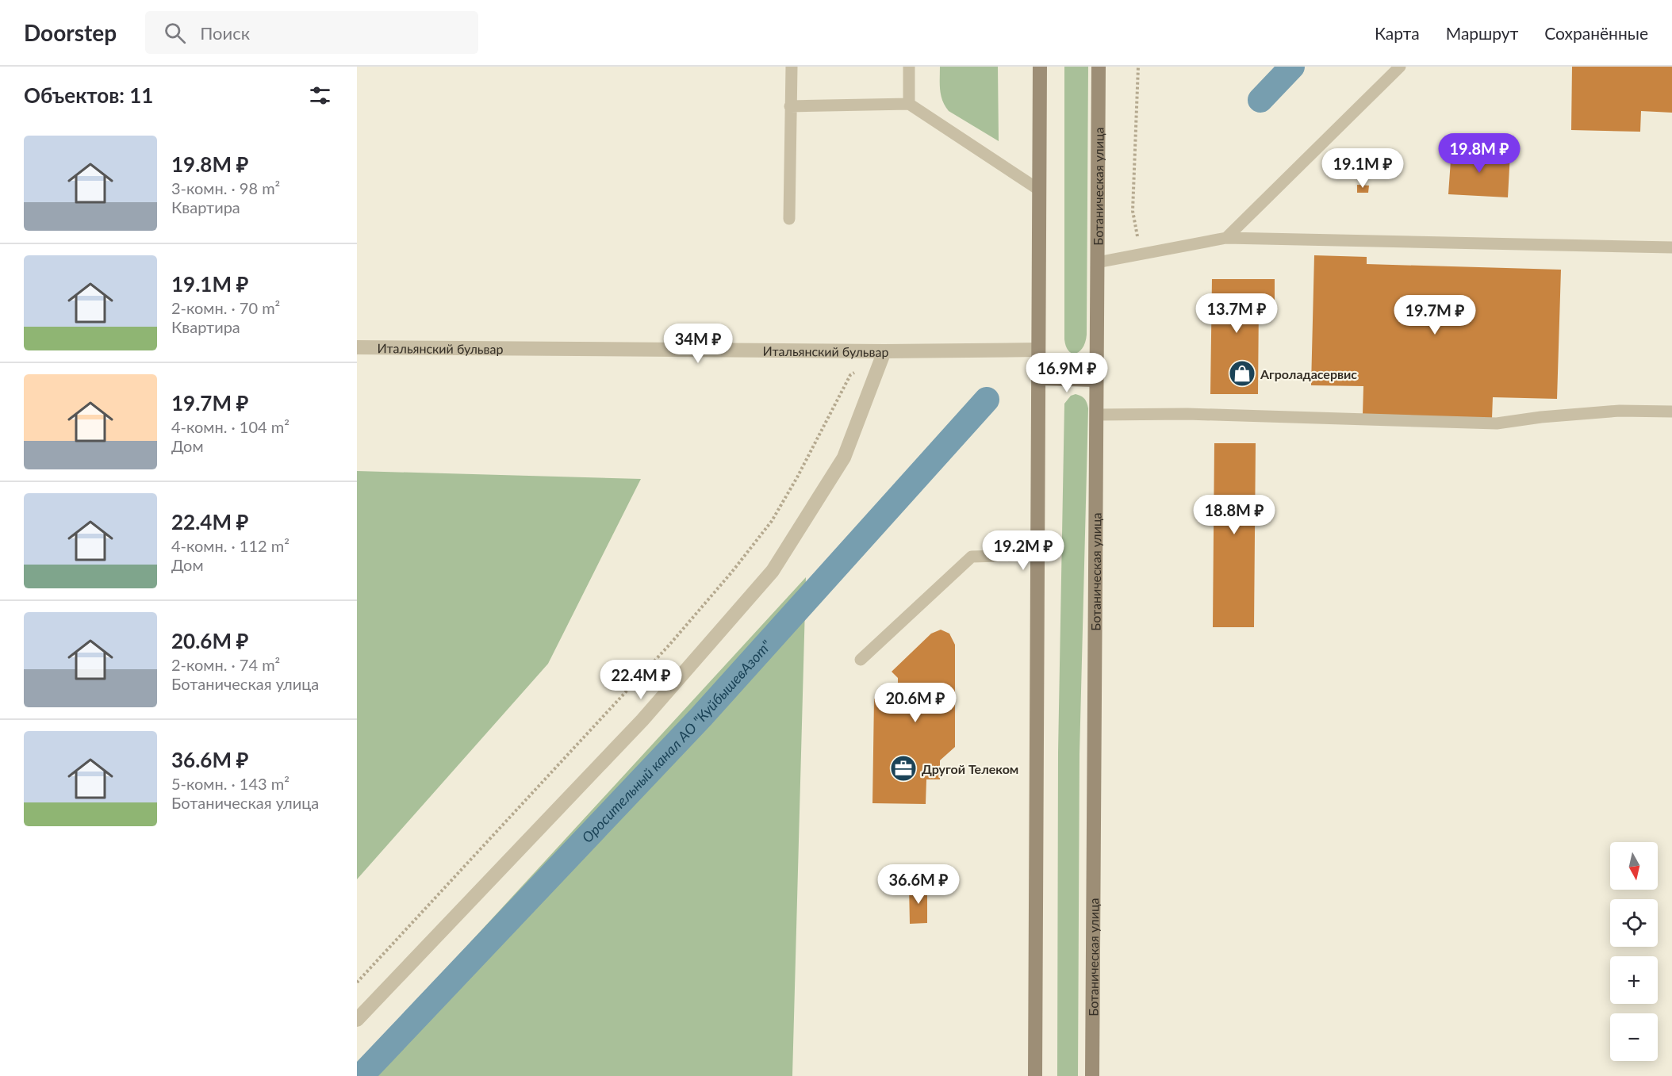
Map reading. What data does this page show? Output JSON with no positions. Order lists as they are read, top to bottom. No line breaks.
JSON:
{"streets":{"main road":["Ботаническая улица"],"street":["Итальянский бульвар"]},"water":["Оросительный канал АО \"КуйбышевАзот\""],"places":{"shop":["Агроладасервис"],"office":["Другой Телеком"]},"north":"bottom","page":{"header":"Doorstep","search":"Поиск","nav":["Карта","Маршрут","Сохранённые"],"heading":"Объектов: 11","list":[{"name":"19.8M ₽","note":"3-комн. · 98 m² · Квартира"},{"name":"19.1M ₽","note":"2-комн. · 70 m² · Квартира"},{"name":"19.7M ₽","note":"4-комн. · 104 m² · Дом"},{"name":"22.4M ₽","note":"4-комн. · 112 m² · Дом"},{"name":"20.6M ₽","note":"2-комн. · 74 m² · Ботаническая улица"},{"name":"36.6M ₽","note":"5-комн. · 143 m² · Ботаническая улица"}],"price":["19.8M ₽","19.1M ₽","13.7M ₽","19.7M ₽","34M ₽","16.9M ₽","18.8M ₽","19.2M ₽","22.4M ₽","20.6M ₽","36.6M ₽"],"map_buttons":["+","−"]}}
